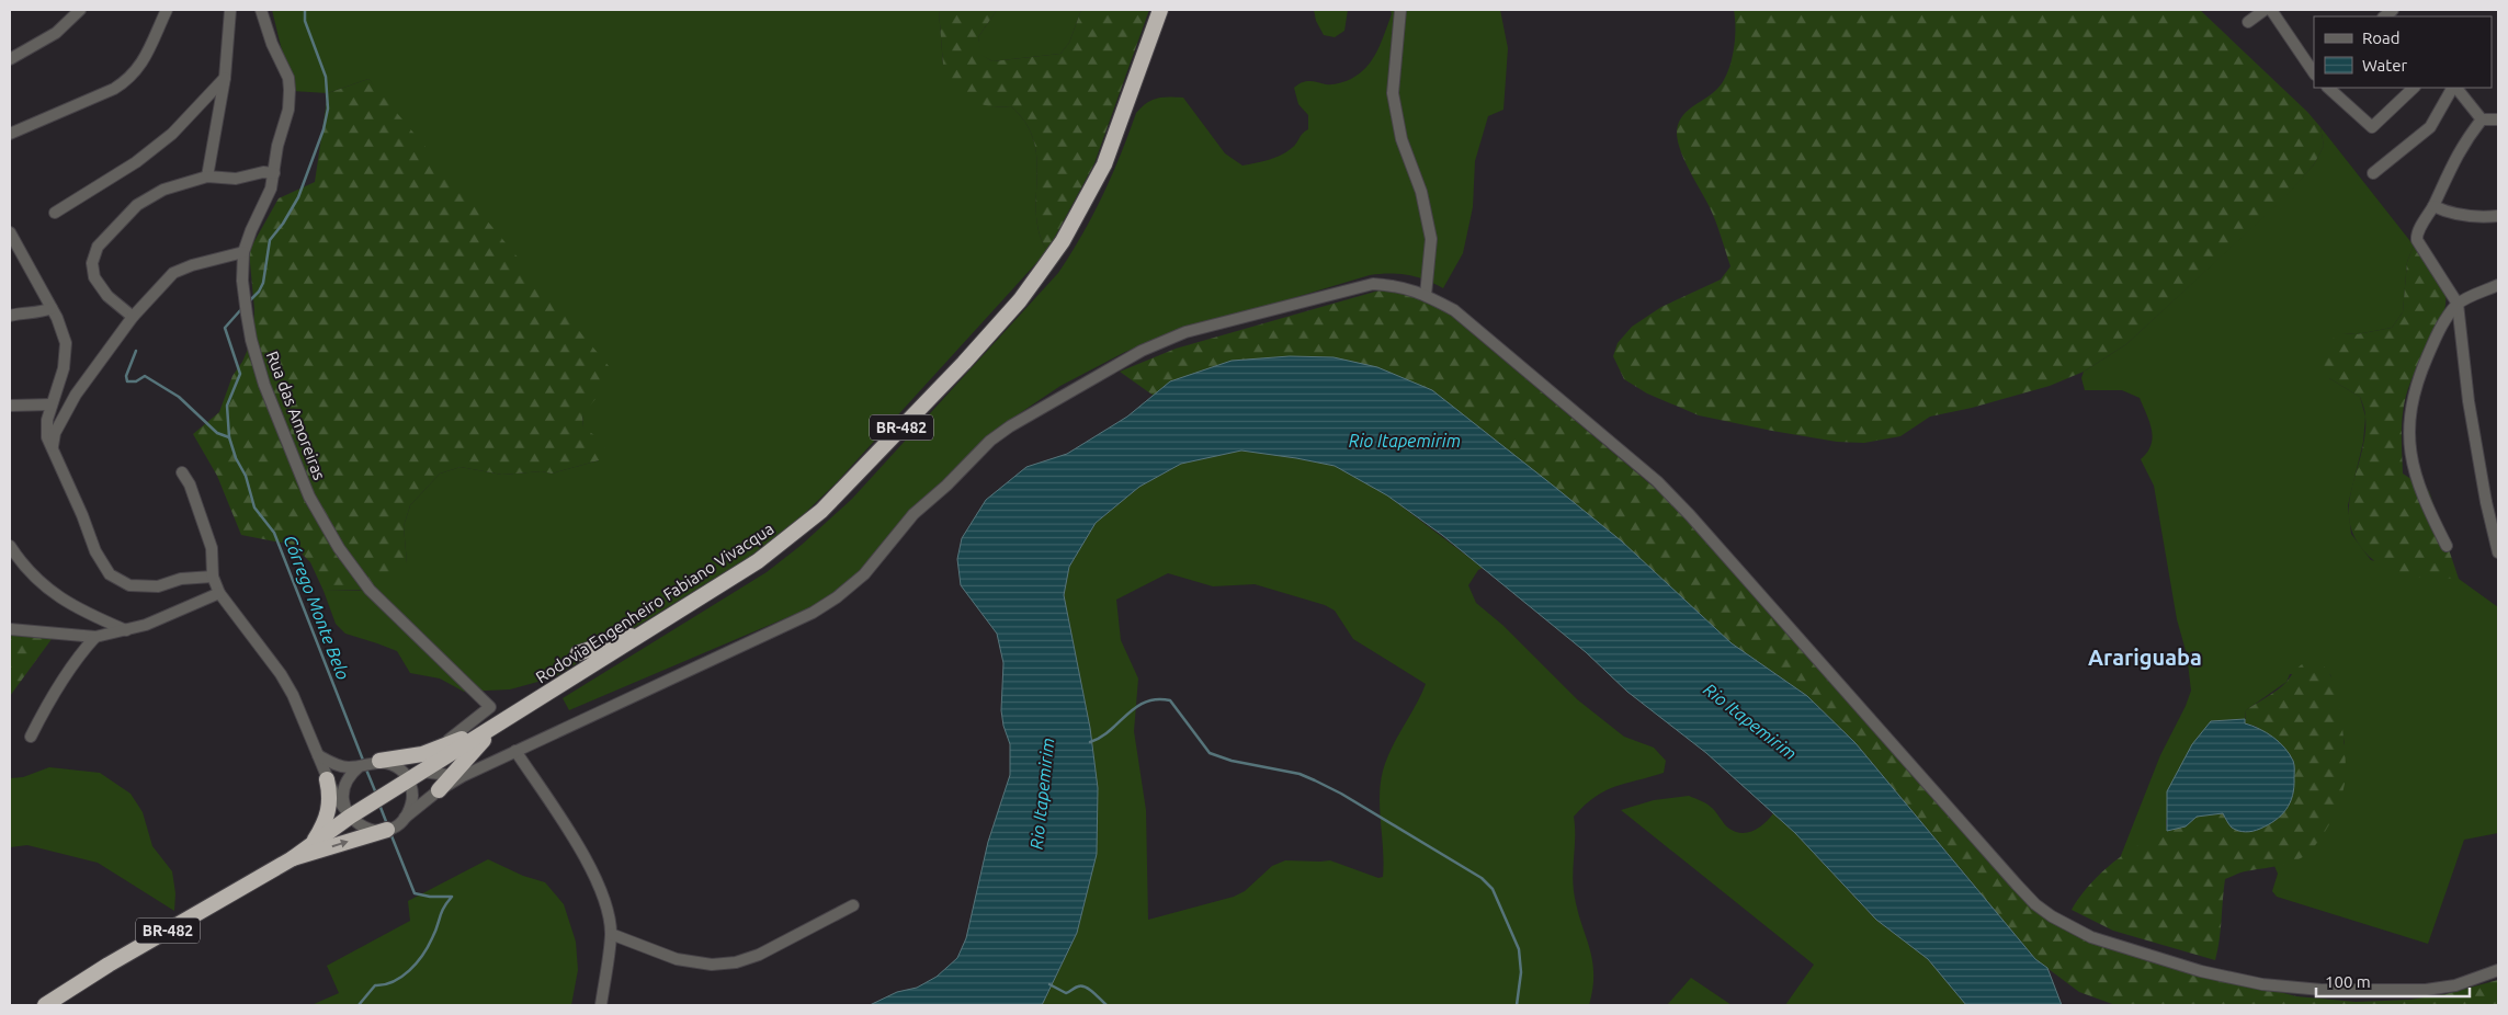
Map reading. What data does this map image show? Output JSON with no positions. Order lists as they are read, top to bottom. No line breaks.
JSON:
{"streets":{"highway":["BR-482","Rodovia Engenheiro Fabiano Vivacqua"],"street":["Rua das Amoreiras"]},"crossings":[["BR-482","Rodovia Engenheiro Fabiano Vivacqua"]],"districts":["Arariguaba"],"water":["Rio Itapemirim","Córrego Monte Belo"],"legend":["Road","Water"],"scale_bar":"100 m"}
